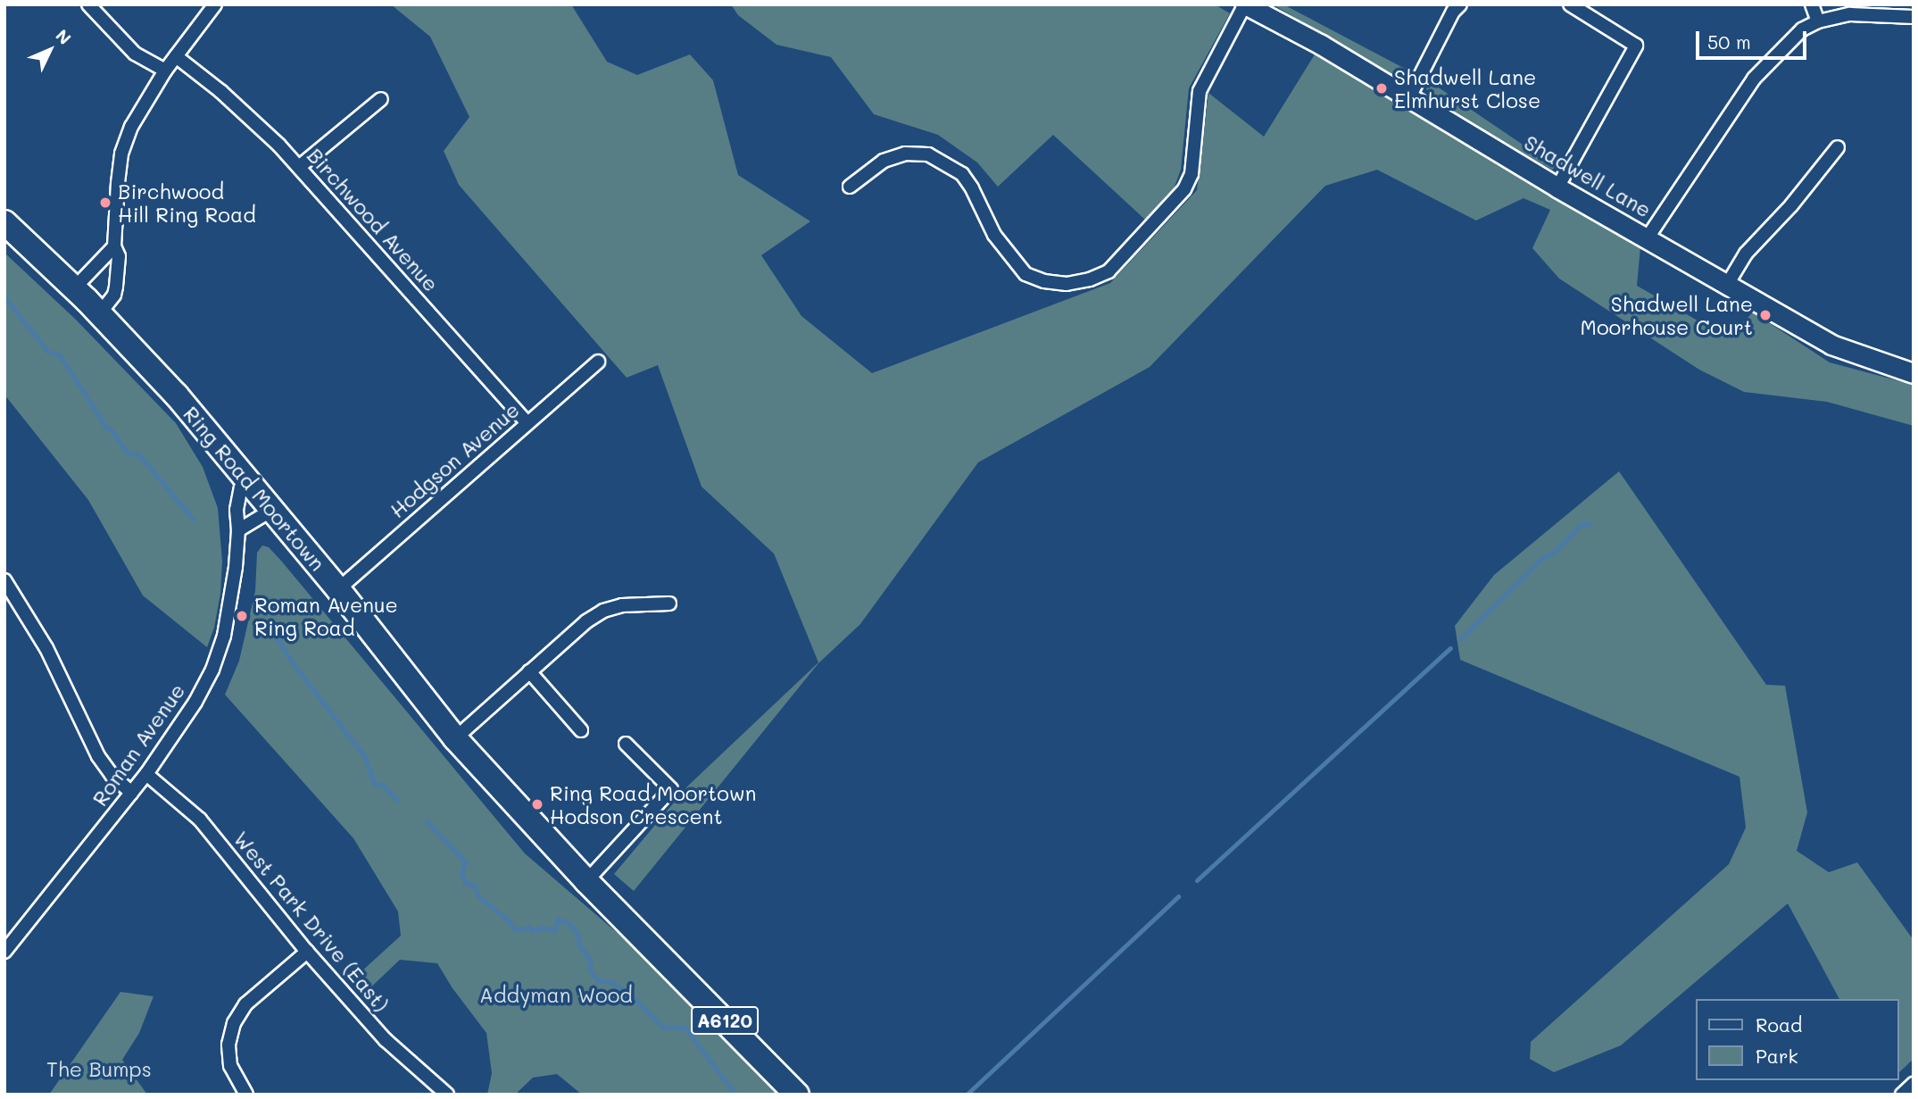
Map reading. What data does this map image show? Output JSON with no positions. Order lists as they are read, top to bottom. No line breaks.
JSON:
{"streets":{"highway":["Ring Road Moortown","A6120"],"street":["Shadwell Lane","Birchwood Avenue","Hodgson Avenue","Roman Avenue","West Park Drive (East)"]},"crossings":[["Birchwood Avenue","Hodgson Avenue"],["Hodgson Avenue","Ring Road Moortown"],["Ring Road Moortown","Roman Avenue"],["Roman Avenue","West Park Drive (East)"]],"parks":["Addyman Wood","The Bumps"],"places":["Shadwell Lane Elmhurst Close","Birchwood Hill Ring Road","Shadwell Lane Moorhouse Court","Roman Avenue Ring Road","Ring Road Moortown Hodson Crescent"],"legend":["Road","Park"],"scale_bar":"50 m","north":"top right"}
